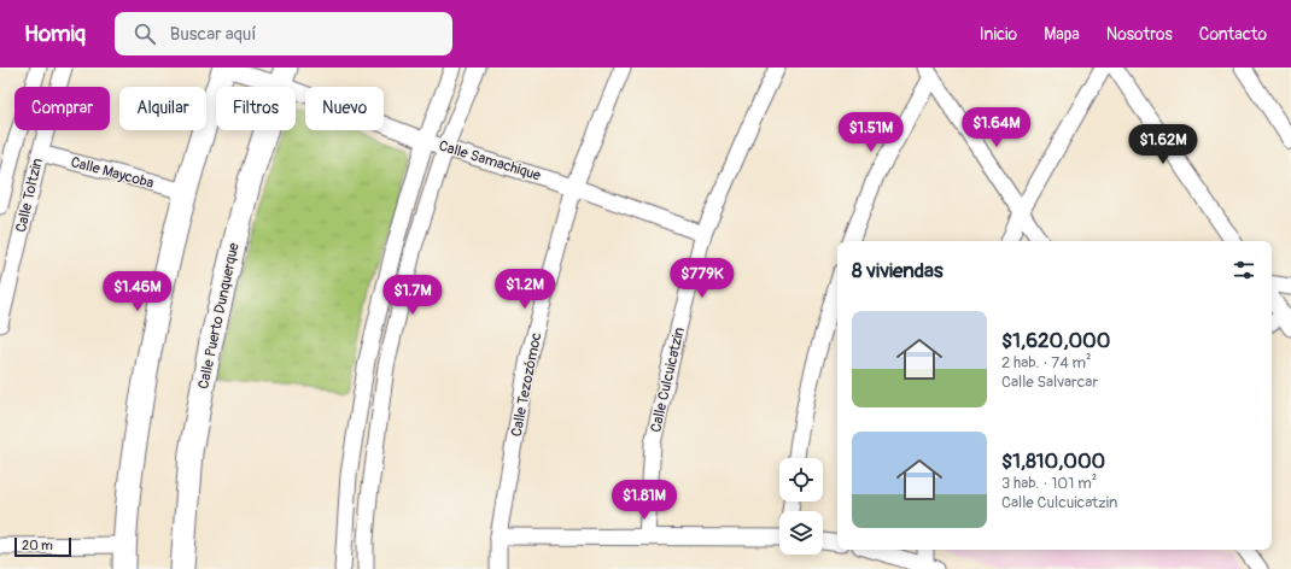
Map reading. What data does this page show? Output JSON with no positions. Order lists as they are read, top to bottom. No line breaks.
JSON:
{"streets":{"main road":["Calle Puerto Dunquerque"],"street":["Calle Samachique","Calle Maycoba","Calle Toltzin","Calle Culcuicatzin","Calle Tezozómoc"]},"crossings":[["Calle Samachique","Calle Puerto Dunquerque"],["Calle Samachique","Calle Culcuicatzin"],["Calle Samachique","Calle Tezozómoc"],["Calle Maycoba","Calle Toltzin"]],"scale_bar":"20 m","page":{"header":"Homiq","search":"Buscar aquí","nav":["Inicio","Mapa","Nosotros","Contacto"],"chip":["Comprar","Alquilar","Filtros","Nuevo"],"price":["$1.64M","$1.51M","$1.62M","$779K","$1.2M","$1.46M","$1.7M","$1.81M"],"heading":"8 viviendas","list":[{"name":"$1,620,000","note":"2 hab. · 74 m² · Calle Salvarcar"},{"name":"$1,810,000","note":"3 hab. · 101 m² · Calle Culcuicatzin"}],"scale":"20 m"}}
